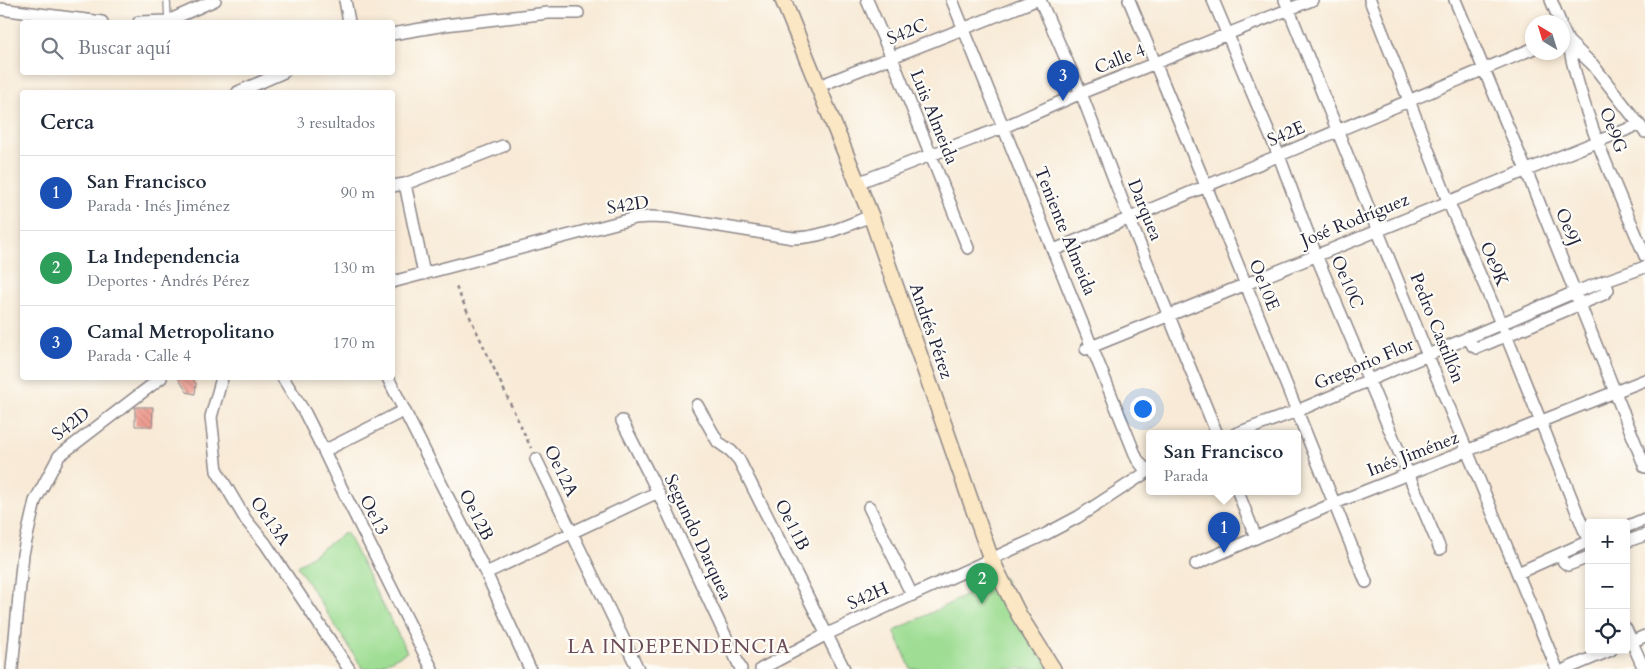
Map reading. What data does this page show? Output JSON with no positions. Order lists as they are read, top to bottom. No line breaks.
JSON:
{"streets":{"street":["S42C","Calle 4","Luis Almeida","Oe9G","S42E","S42D","Darquea","José Rodríguez","Oe9J","Teniente Almeida","Oe9K","Oe10C","Oe10E","Pedro Castillón","Andrés Pérez","Gregorio Flor","Inés Jiménez","Oe12A","Oe13","Oe12B","Oe13A","Oe11B","Segundo Darquea","S42H"]},"crossings":[["S42C","Luis Almeida"],["S42C","Darquea"],["S42C","Teniente Almeida"],["S42C","Andrés Pérez"],["Calle 4","Luis Almeida"],["Calle 4","Darquea"],["Calle 4","Teniente Almeida"],["Calle 4","Oe10C"],["Calle 4","Oe10E"],["Calle 4","Pedro Castillón"],["Calle 4","Andrés Pérez"],["Oe9G","José Rodríguez"],["S42E","Darquea"],["S42E","Oe9J"],["S42E","Teniente Almeida"],["S42E","Oe9K"],["S42E","Oe10C"],["S42E","Oe10E"],["S42E","Pedro Castillón"],["S42D","Andrés Pérez"],["Darquea","José Rodríguez"],["José Rodríguez","Oe9J"],["José Rodríguez","Teniente Almeida"],["José Rodríguez","Oe9K"],["José Rodríguez","Oe10C"],["José Rodríguez","Oe10E"],["José Rodríguez","Pedro Castillón"],["Oe9J","Gregorio Flor"],["Oe9J","Inés Jiménez"],["Oe9K","Gregorio Flor"],["Oe9K","Inés Jiménez"],["Oe10C","Gregorio Flor"],["Oe10C","Inés Jiménez"],["Oe10E","Gregorio Flor"],["Oe10E","Inés Jiménez"],["Pedro Castillón","Gregorio Flor"],["Pedro Castillón","Inés Jiménez"],["Andrés Pérez","S42H"],["Oe11B","S42H"]],"districts":["LA INDEPENDENCIA"],"north":"top left","page":{"search":"Buscar aquí","pins":["3","1","2"],"heading":["Cerca","3 resultados"],"list":[{"mark":"1","name":"San Francisco","note":"Parada · Inés Jiménez","value":"90 m"},{"mark":"2","name":"La Independencia","note":"Deportes · Andrés Pérez","value":"130 m"},{"mark":"3","name":"Camal Metropolitano","note":"Parada · Calle 4","value":"170 m"}],"popup":["San Francisco","Parada"],"map_buttons":["+","−"]}}
